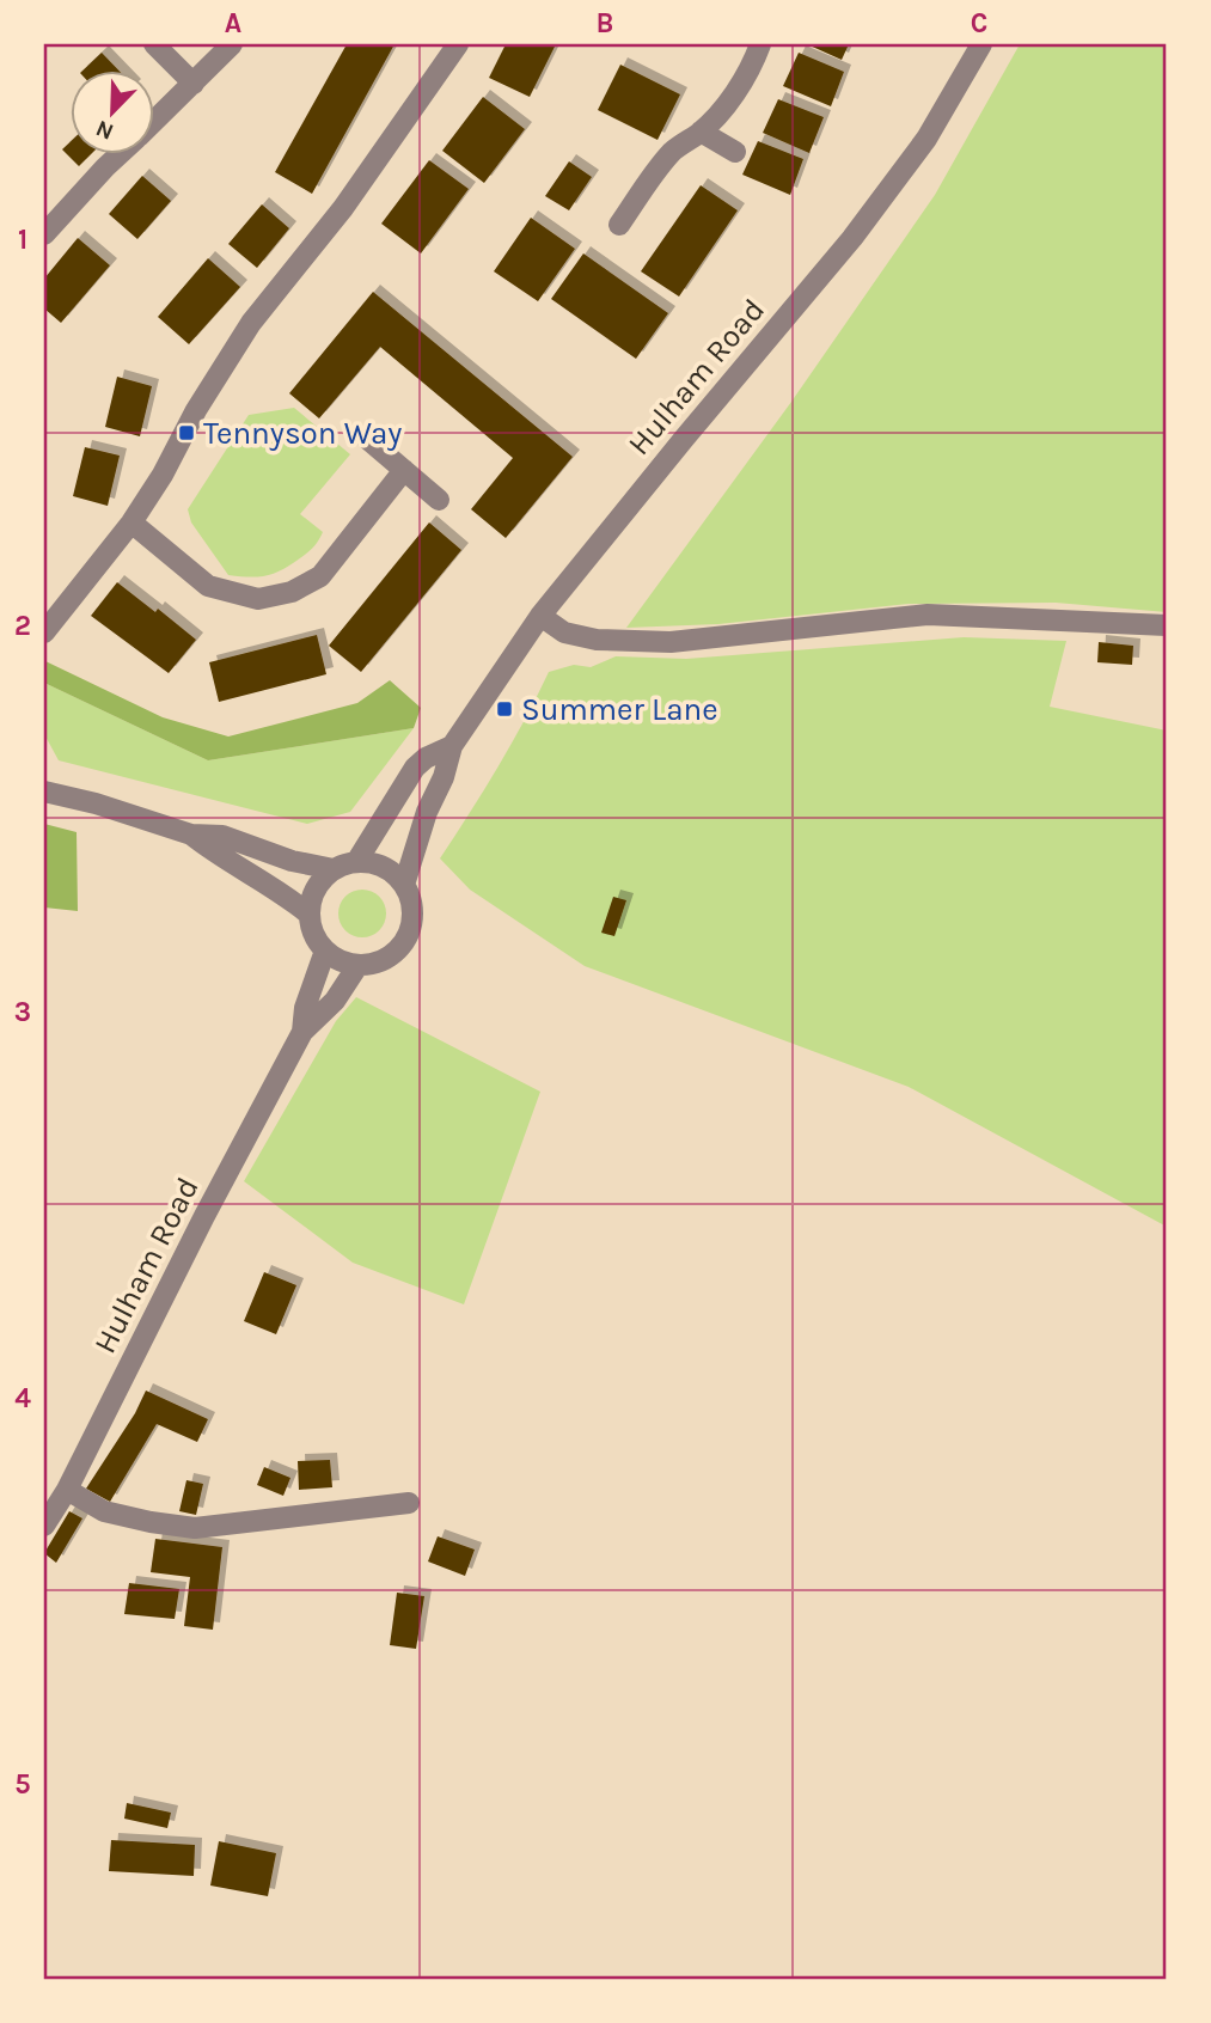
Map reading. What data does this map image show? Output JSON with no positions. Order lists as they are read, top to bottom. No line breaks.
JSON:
{"streets":{"street":["Hulham Road"]},"places":{"transit":["Tennyson Way","Summer Lane"]},"north":"bottom left","grid":{"columns":["A","B","C"],"rows":["1","2","3","4","5"]}}
